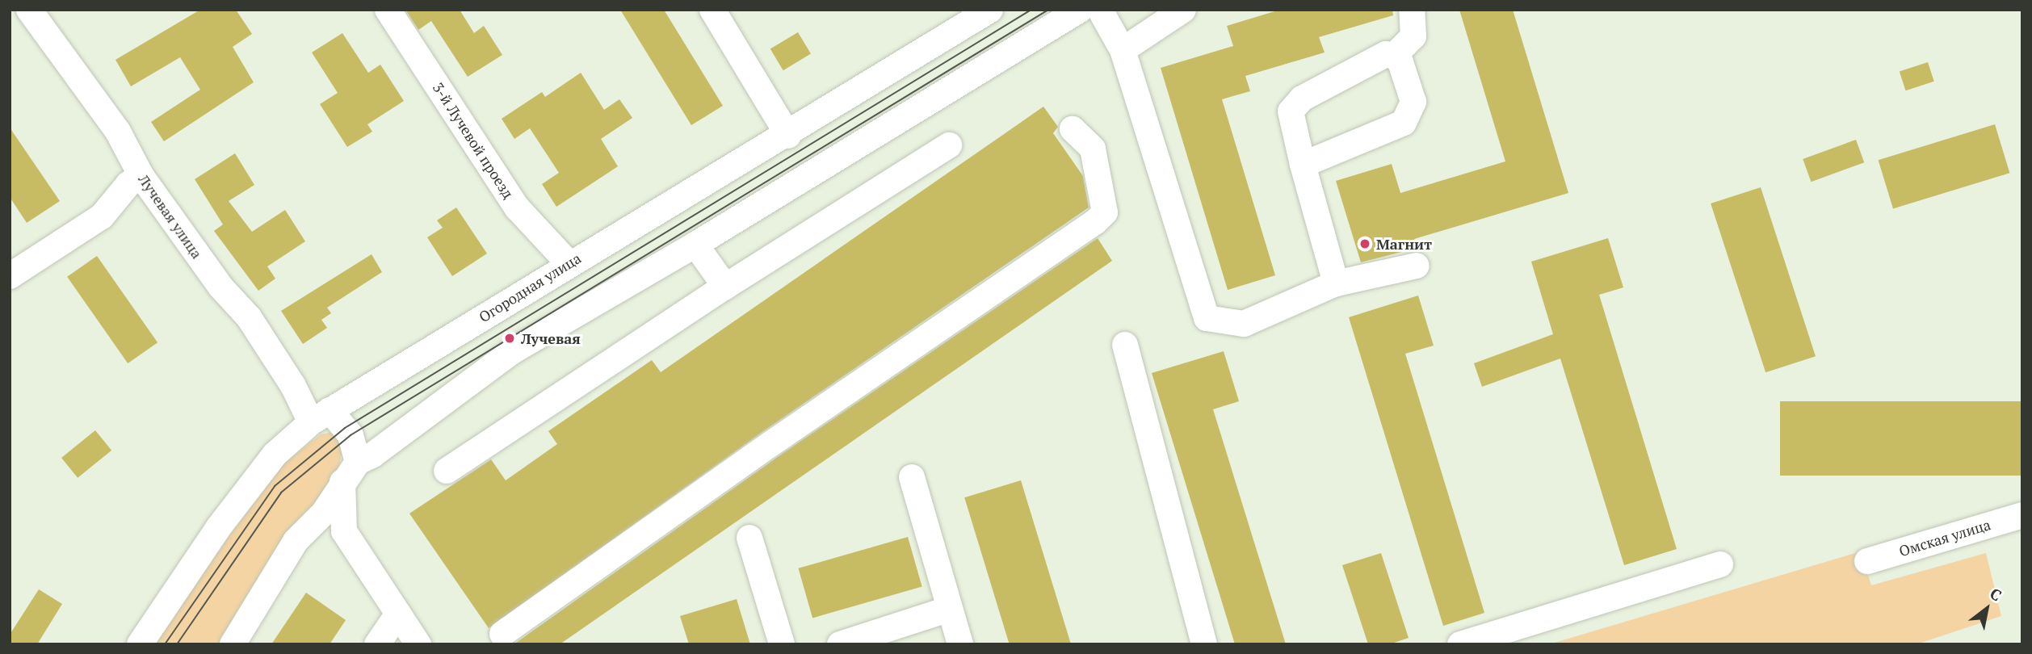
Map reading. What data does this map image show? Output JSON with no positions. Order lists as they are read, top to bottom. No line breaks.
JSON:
{"streets":{"street":["3-й Лучевой проезд","Лучевая улица","Огородная улица","Омская улица"]},"crossings":[["3-й Лучевой проезд","Огородная улица"],["Лучевая улица","Огородная улица"]],"places":["Магнит","Лучевая"],"north":"top right"}
